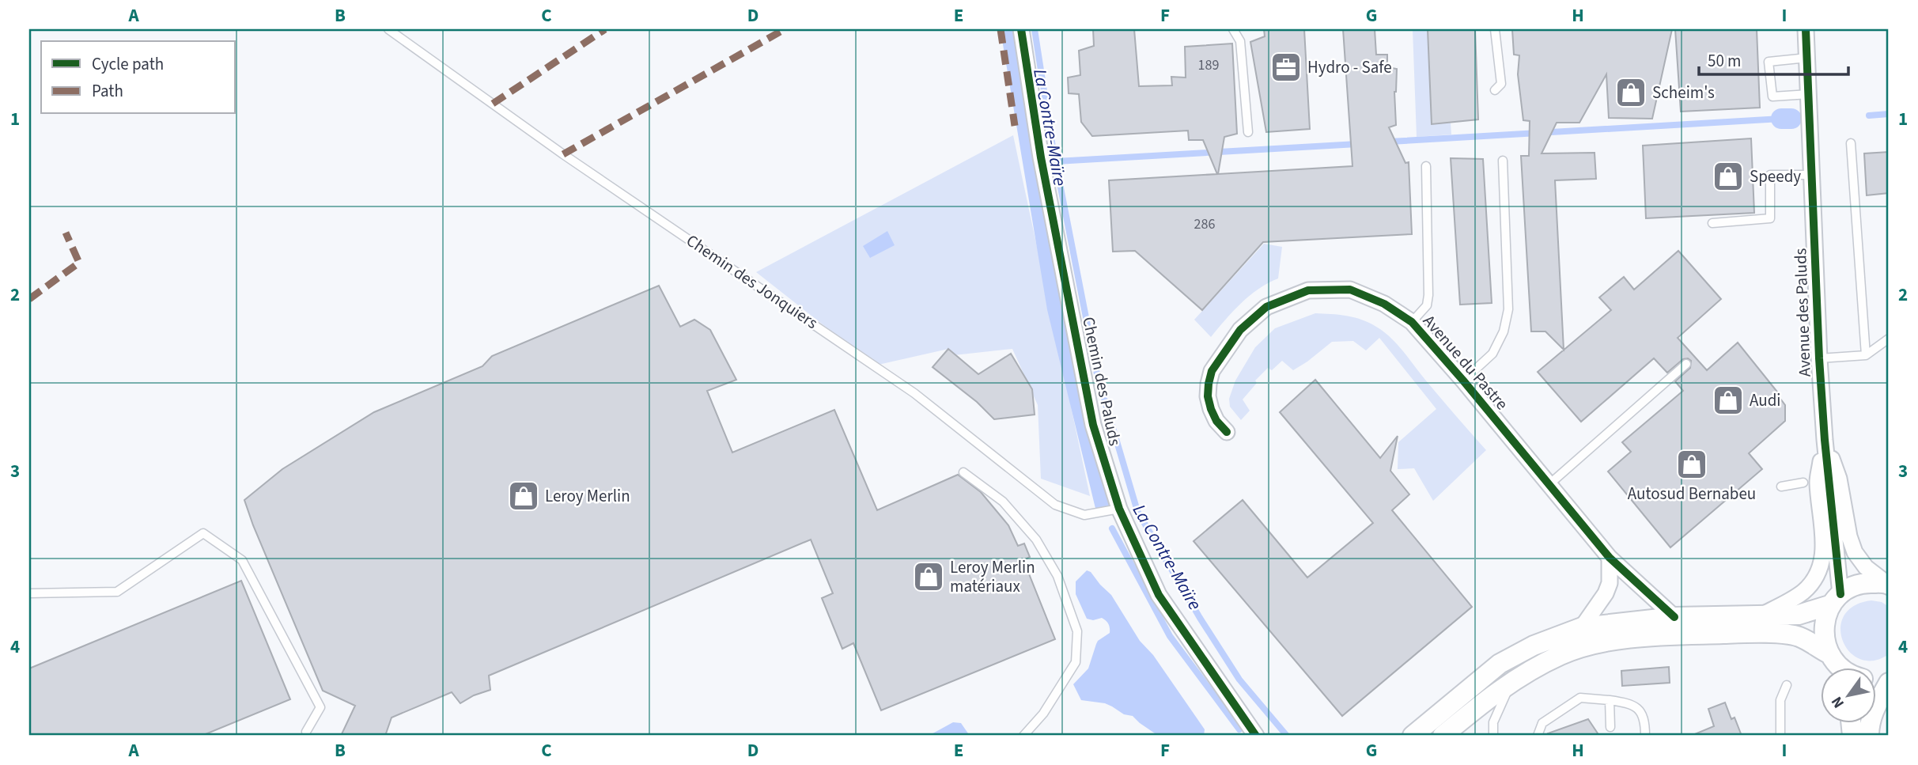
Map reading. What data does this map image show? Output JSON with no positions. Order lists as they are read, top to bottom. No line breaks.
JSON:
{"streets":{"street":["Avenue des Paluds","Avenue du Pastre","Chemin des Paluds"],"lane":["Chemin des Jonquiers"]},"crossings":[["Chemin des Jonquiers","Chemin des Paluds"]],"water":["La Contre-Maïre"],"places":{"office":["Hydro - Safe"],"shop":["Scheim's","Speedy","Audi","Autosud Bernabeu","Leroy Merlin","Leroy Merlin matériaux"]},"house_numbers":["189","286"],"legend":["Cycle path","Path"],"scale_bar":"50 m","north":"bottom left","grid":{"columns":["A","B","C","D","E","F","G","H","I"],"rows":["1","2","3","4"]}}
